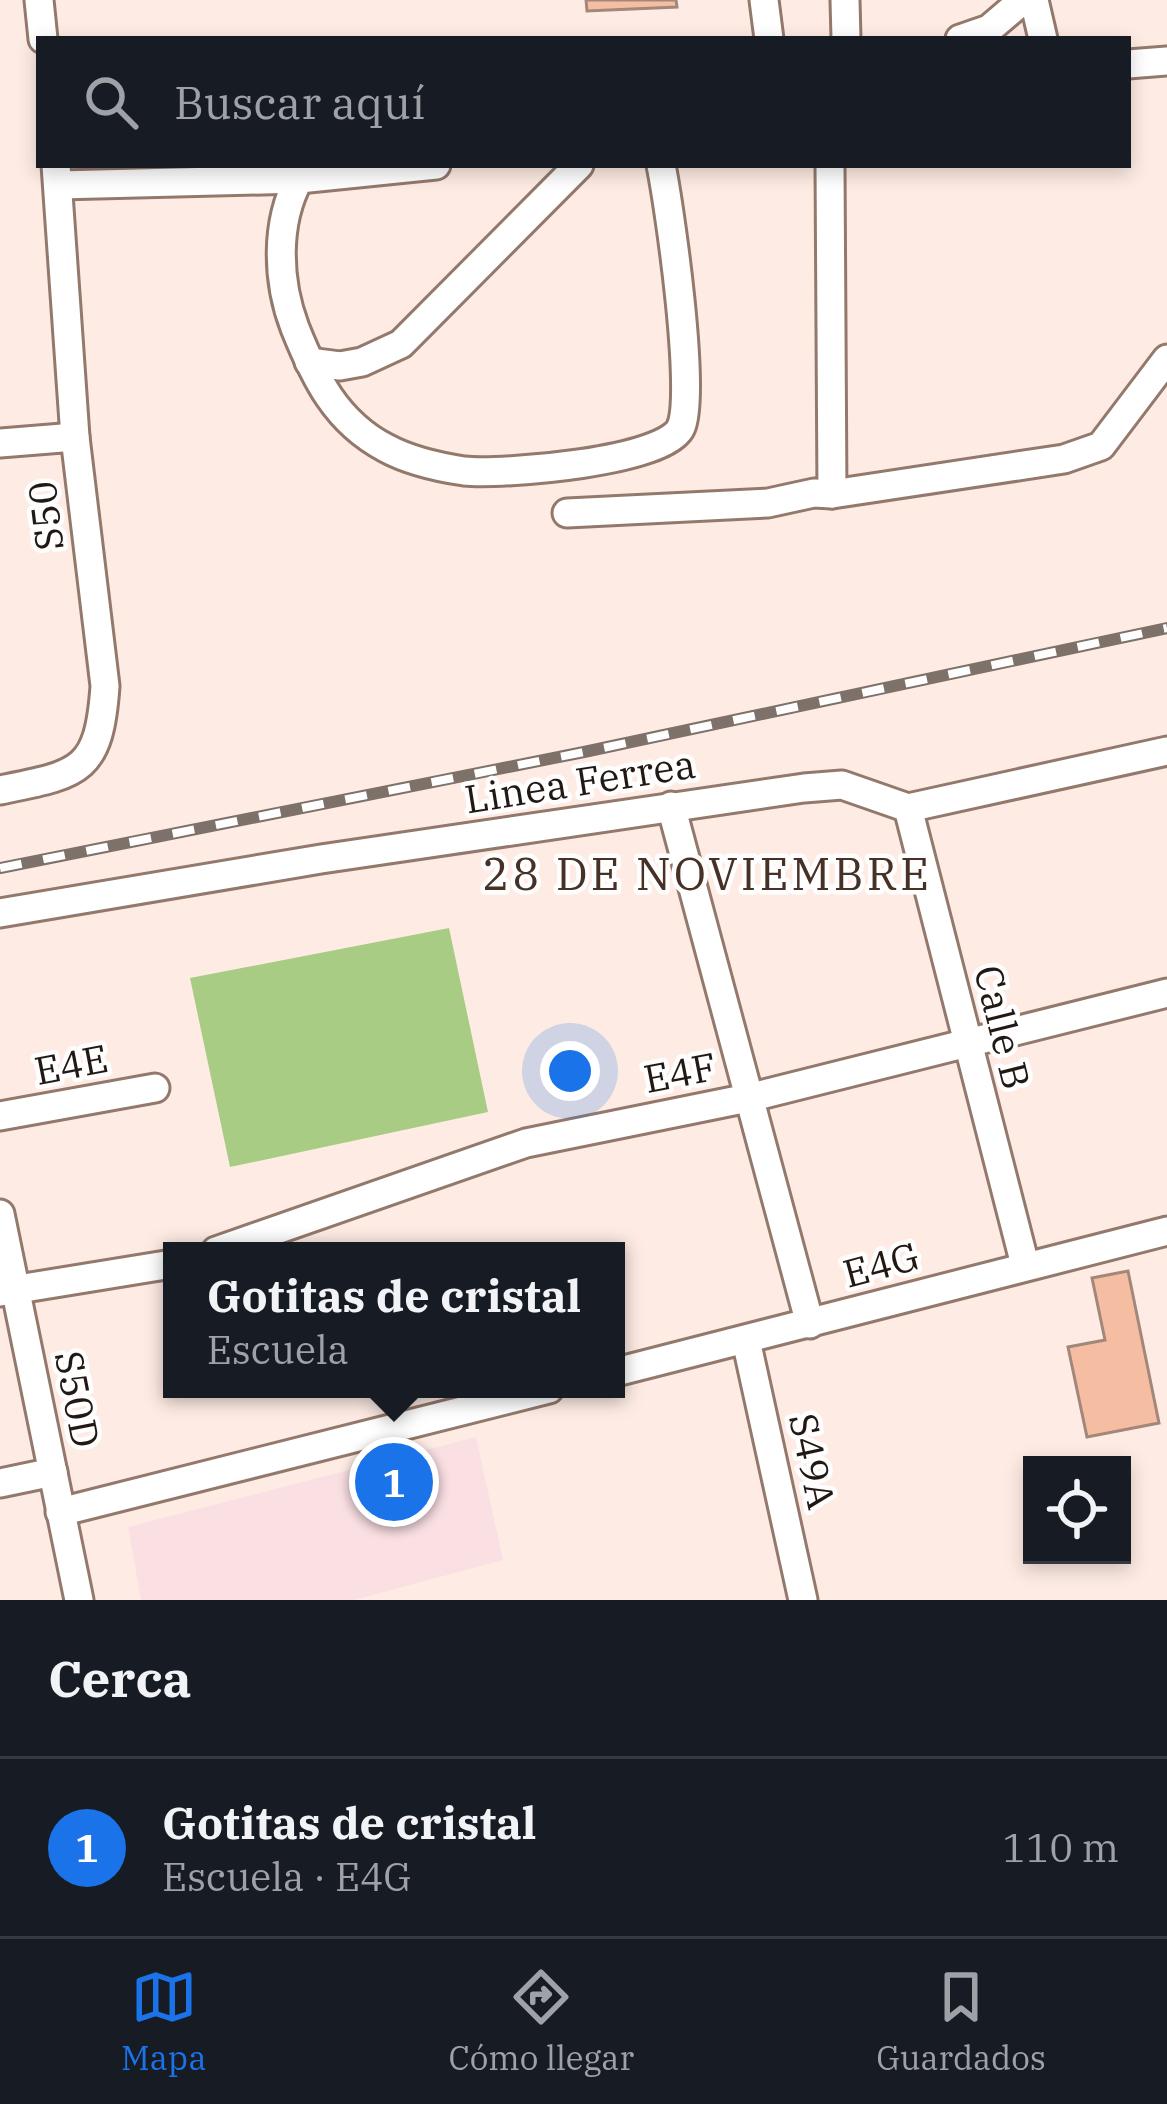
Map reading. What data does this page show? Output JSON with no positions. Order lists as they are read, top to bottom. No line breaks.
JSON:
{"streets":{"street":["S50","Linea Ferrea","Calle B","E4E","E4F","E4G","S50D","S49A"]},"crossings":[["Linea Ferrea","Calle B"],["Calle B","E4F"],["Calle B","E4G"],["E4G","S49A"]],"districts":["28 DE NOVIEMBRE"],"page":{"search":"Buscar aquí","popup":["Gotitas de cristal","Escuela"],"pins":"1","heading":"Cerca","list":[{"mark":"1","name":"Gotitas de cristal","note":"Escuela · E4G","value":"110 m"}],"nav":["Mapa","Cómo llegar","Guardados"]}}
